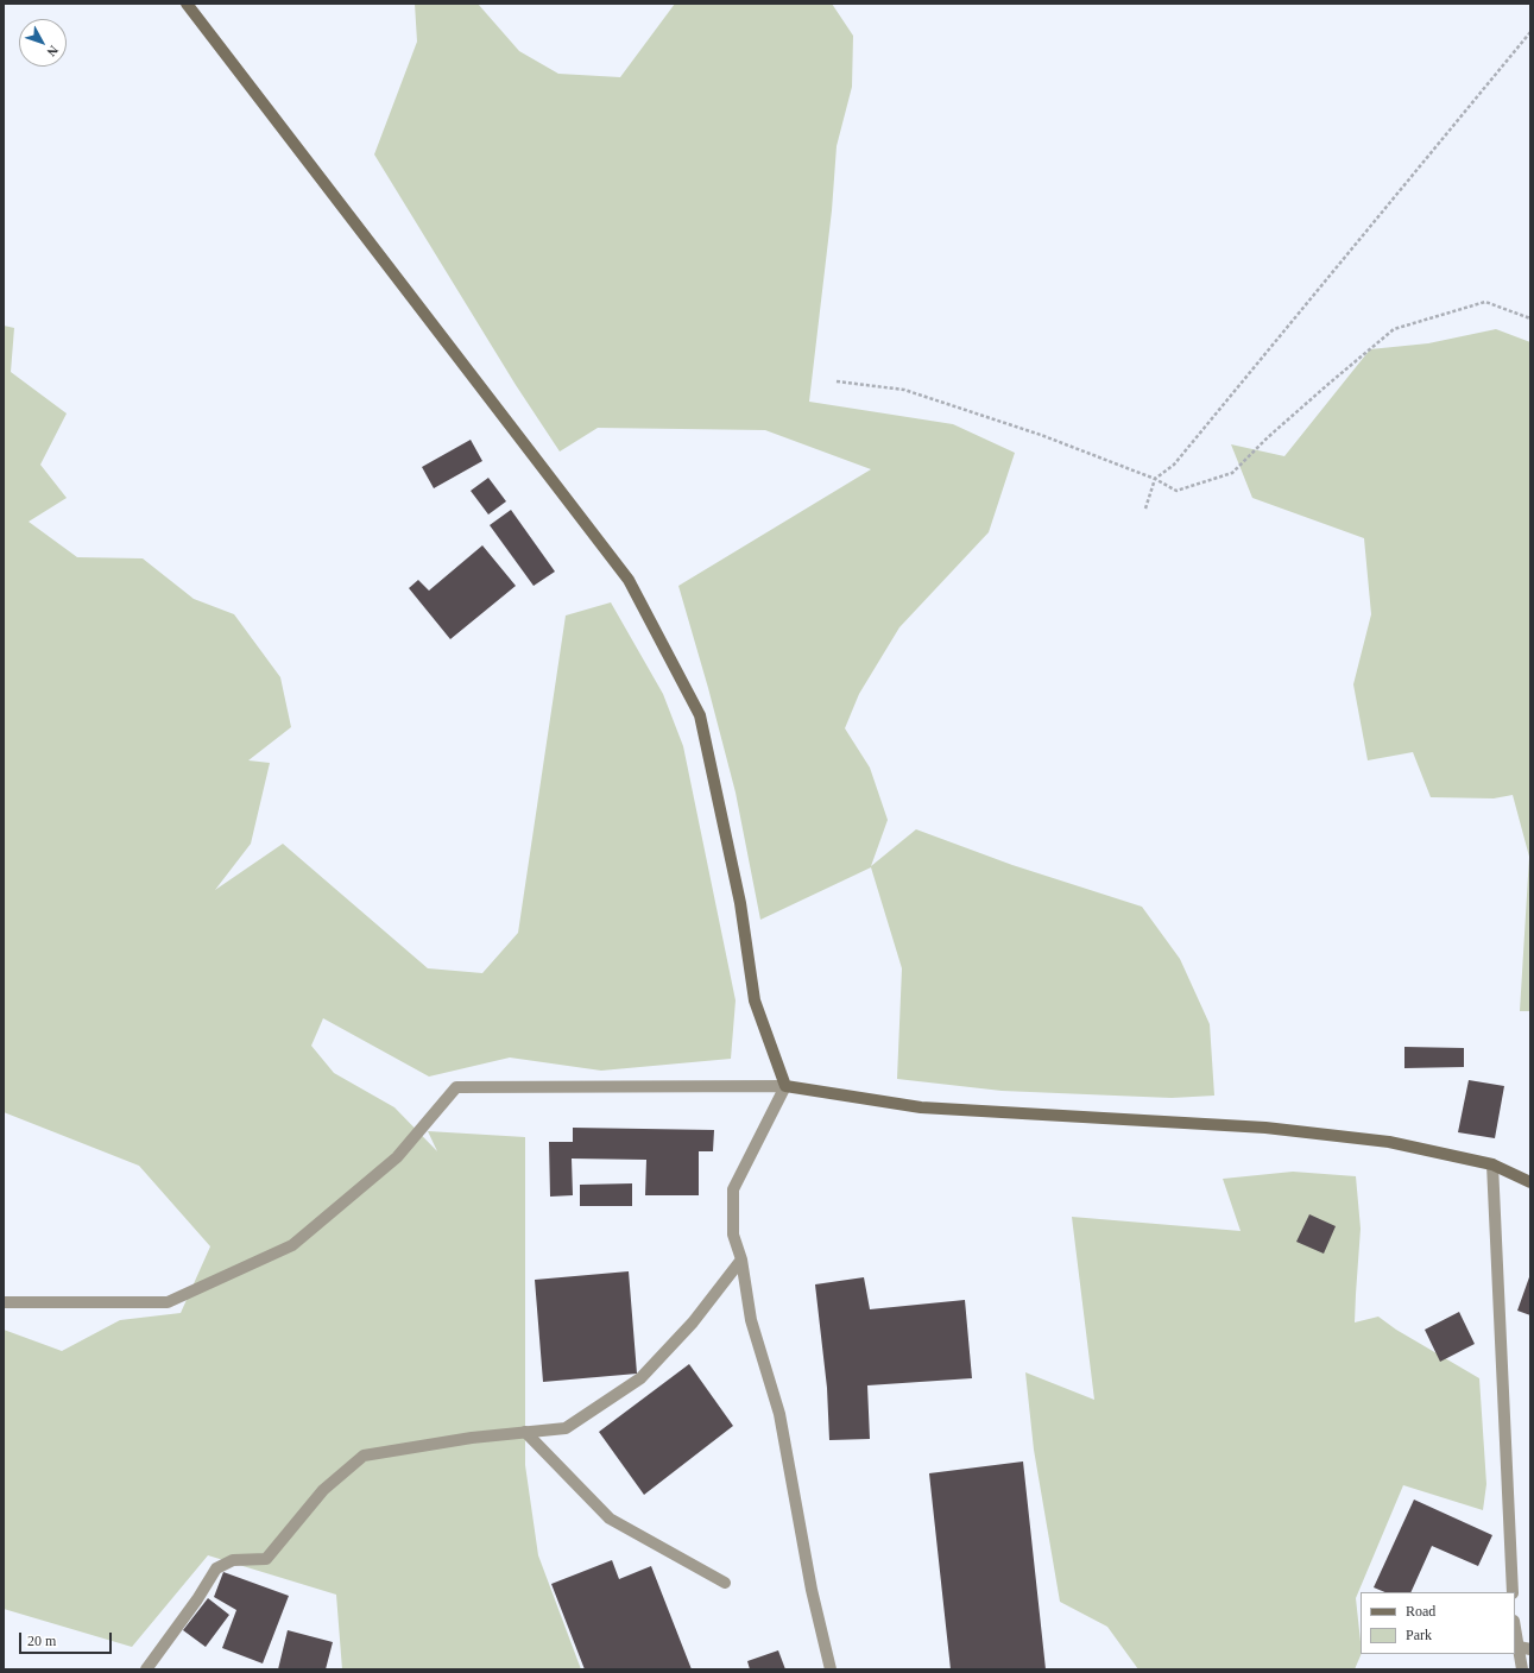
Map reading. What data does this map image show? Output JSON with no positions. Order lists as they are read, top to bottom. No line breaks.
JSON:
{"legend":["Road","Park"],"scale_bar":"20 m","north":"bottom right"}
